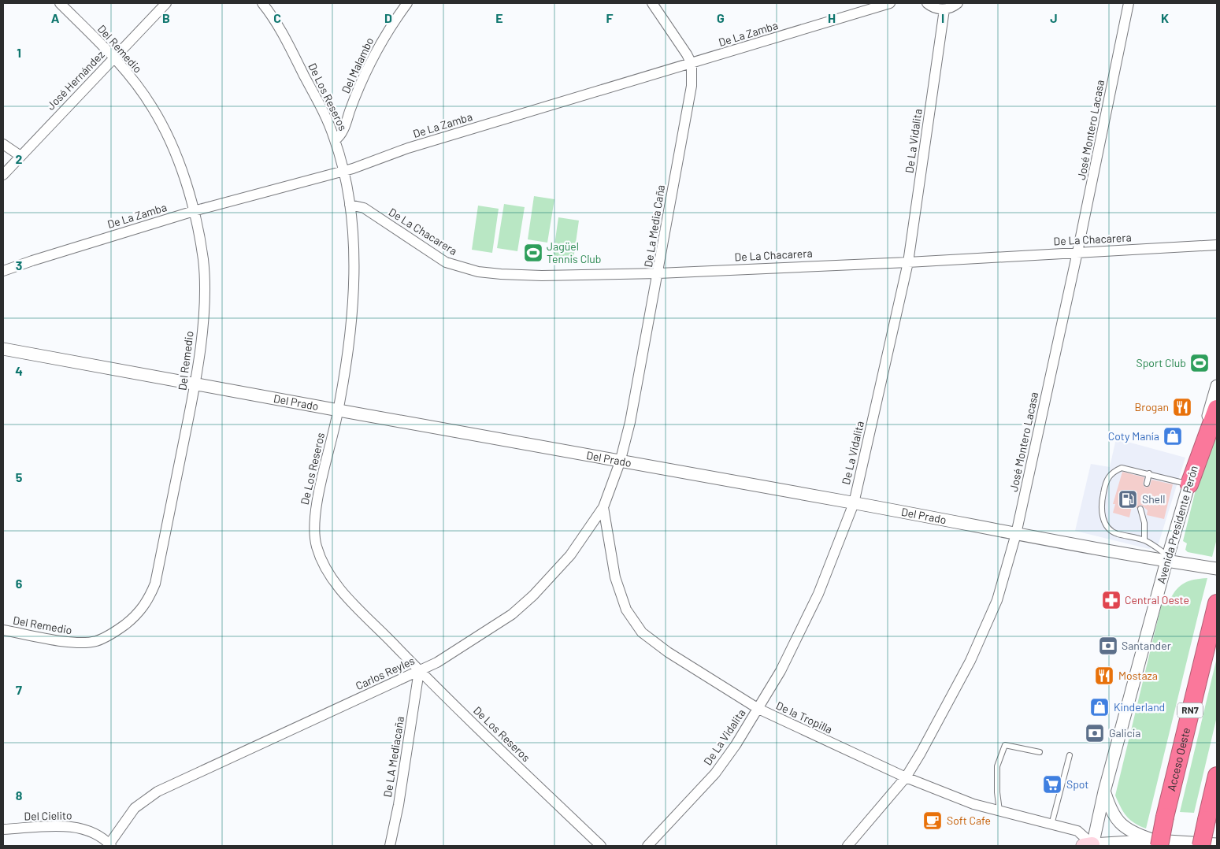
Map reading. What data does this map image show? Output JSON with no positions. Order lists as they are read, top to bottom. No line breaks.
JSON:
{"streets":{"highway":["RN7","Acceso Oeste"],"street":["De La Zamba","Del Remedio","Del Malambo","José Hernández","De Los Reseros","José Montero Lacasa","De La Vidalita","De La Media Caña","De La Chacarera","Del Prado","Avenida Presidente Perón","Carlos Reyles","De la Tropilla","De LA Mediacaña","Del Cielito"]},"crossings":[["De La Zamba","Del Remedio"],["De La Zamba","De Los Reseros"],["De La Zamba","De La Media Caña"],["Del Remedio","José Hernández"],["Del Remedio","Del Prado"],["Del Malambo","De Los Reseros"],["De Los Reseros","De La Chacarera"],["De Los Reseros","Del Prado"],["De Los Reseros","Carlos Reyles"],["De Los Reseros","De LA Mediacaña"],["José Montero Lacasa","De La Chacarera"],["José Montero Lacasa","Del Prado"],["José Montero Lacasa","De la Tropilla"],["De La Vidalita","De La Chacarera"],["De La Vidalita","Del Prado"],["De La Vidalita","De la Tropilla"],["De La Media Caña","De La Chacarera"],["De La Media Caña","Del Prado"],["De La Media Caña","Carlos Reyles"],["Del Prado","Avenida Presidente Perón"],["Del Prado","Carlos Reyles"],["Avenida Presidente Perón","De la Tropilla"],["Carlos Reyles","De la Tropilla"],["Carlos Reyles","De LA Mediacaña"],["Carlos Reyles","Del Cielito"]],"places":{"sports":["Jagüel Tennis Club","Sport Club"],"restaurant":["Brogan","Mostaza"],"shop":["Coty Manía","Kinderland"],"fuel station":["Shell"],"pharmacy":["Central Oeste"],"bank":["Santander","Galicia"],"supermarket":["Spot"],"cafe":["Soft Cafe"]},"grid":{"columns":["A","B","C","D","E","F","G","H","I","J","K"],"rows":["1","2","3","4","5","6","7","8"]}}
